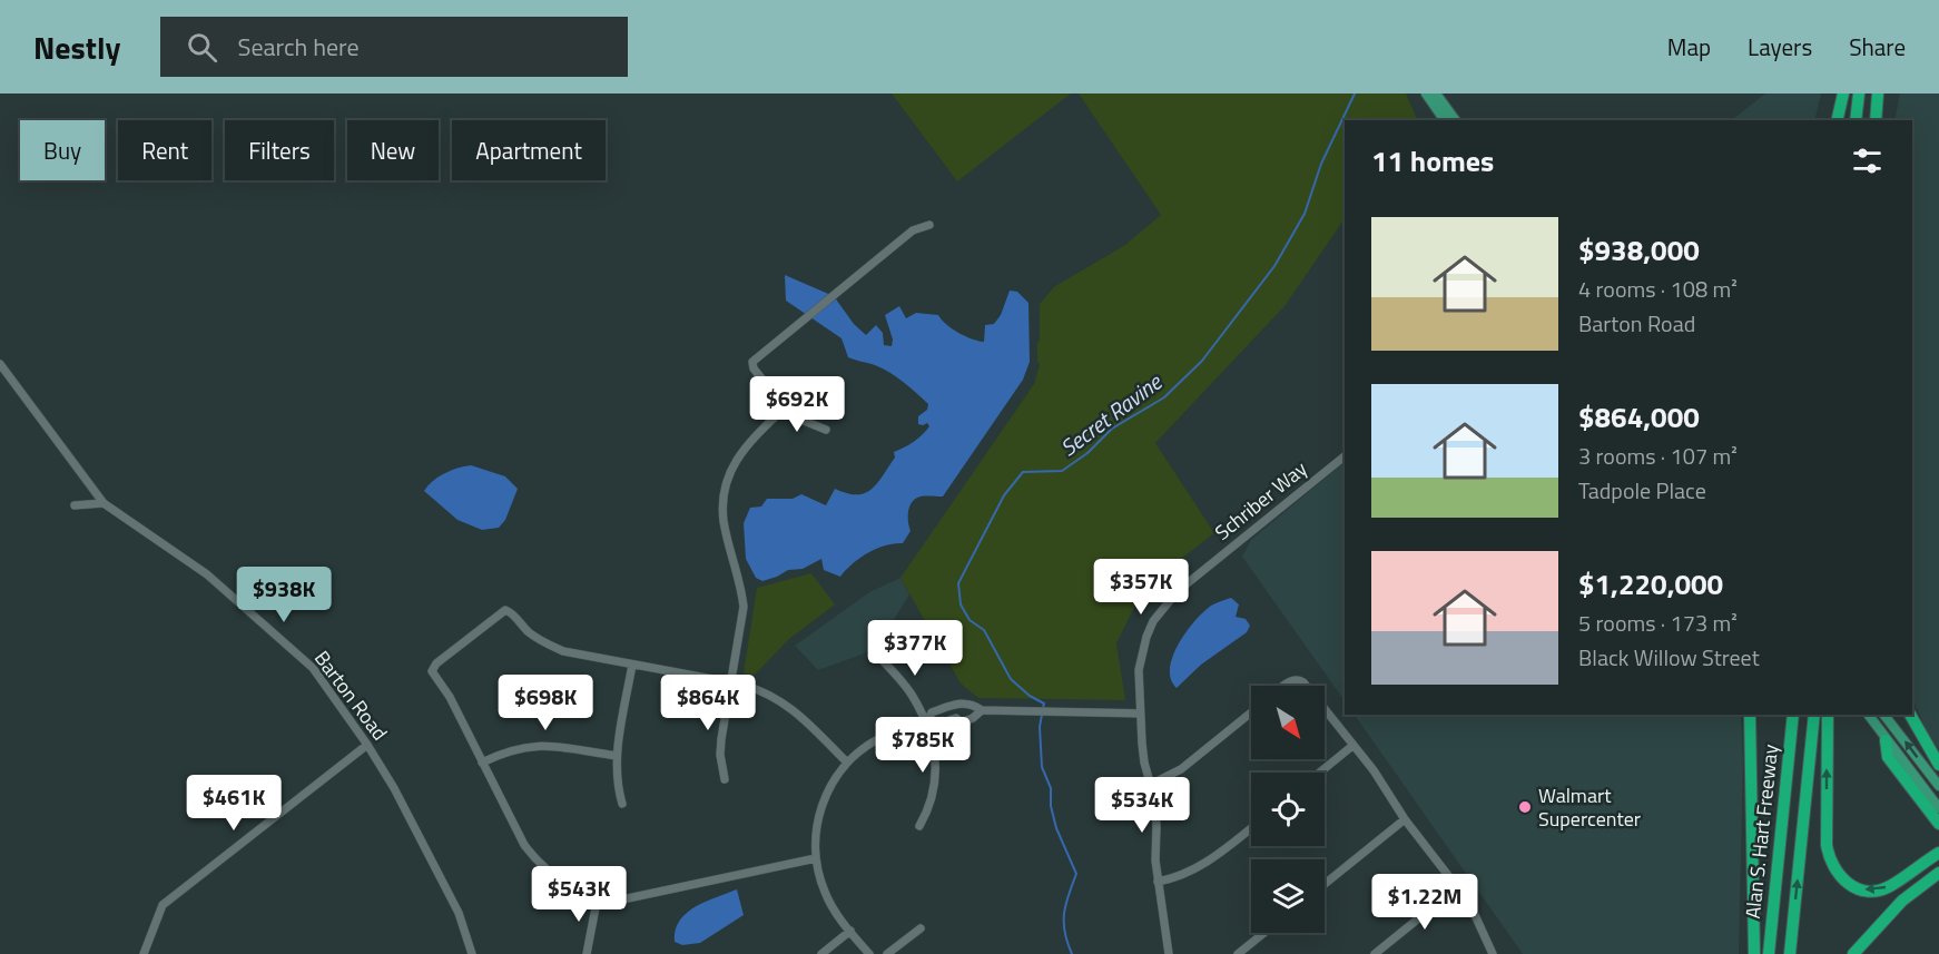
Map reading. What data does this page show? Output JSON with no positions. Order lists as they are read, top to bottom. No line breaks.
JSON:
{"streets":{"highway":["Alan S. Hart Freeway"],"street":["Schriber Way","Barton Road"]},"water":["Secret Ravine"],"places":["Walmart Supercenter"],"north":"bottom right","page":{"header":"Nestly","search":"Search here","nav":["Map","Layers","Share"],"chip":["Buy","Rent","Filters","New","Apartment"],"heading":"11 homes","list":[{"name":"$938,000","note":"4 rooms · 108 m² · Barton Road"},{"name":"$864,000","note":"3 rooms · 107 m² · Tadpole Place"},{"name":"$1,220,000","note":"5 rooms · 173 m² · Black Willow Street"}],"price":["$692K","$357K","$938K","$377K","$698K","$864K","$785K","$461K","$534K","$543K","$1.22M"]}}
